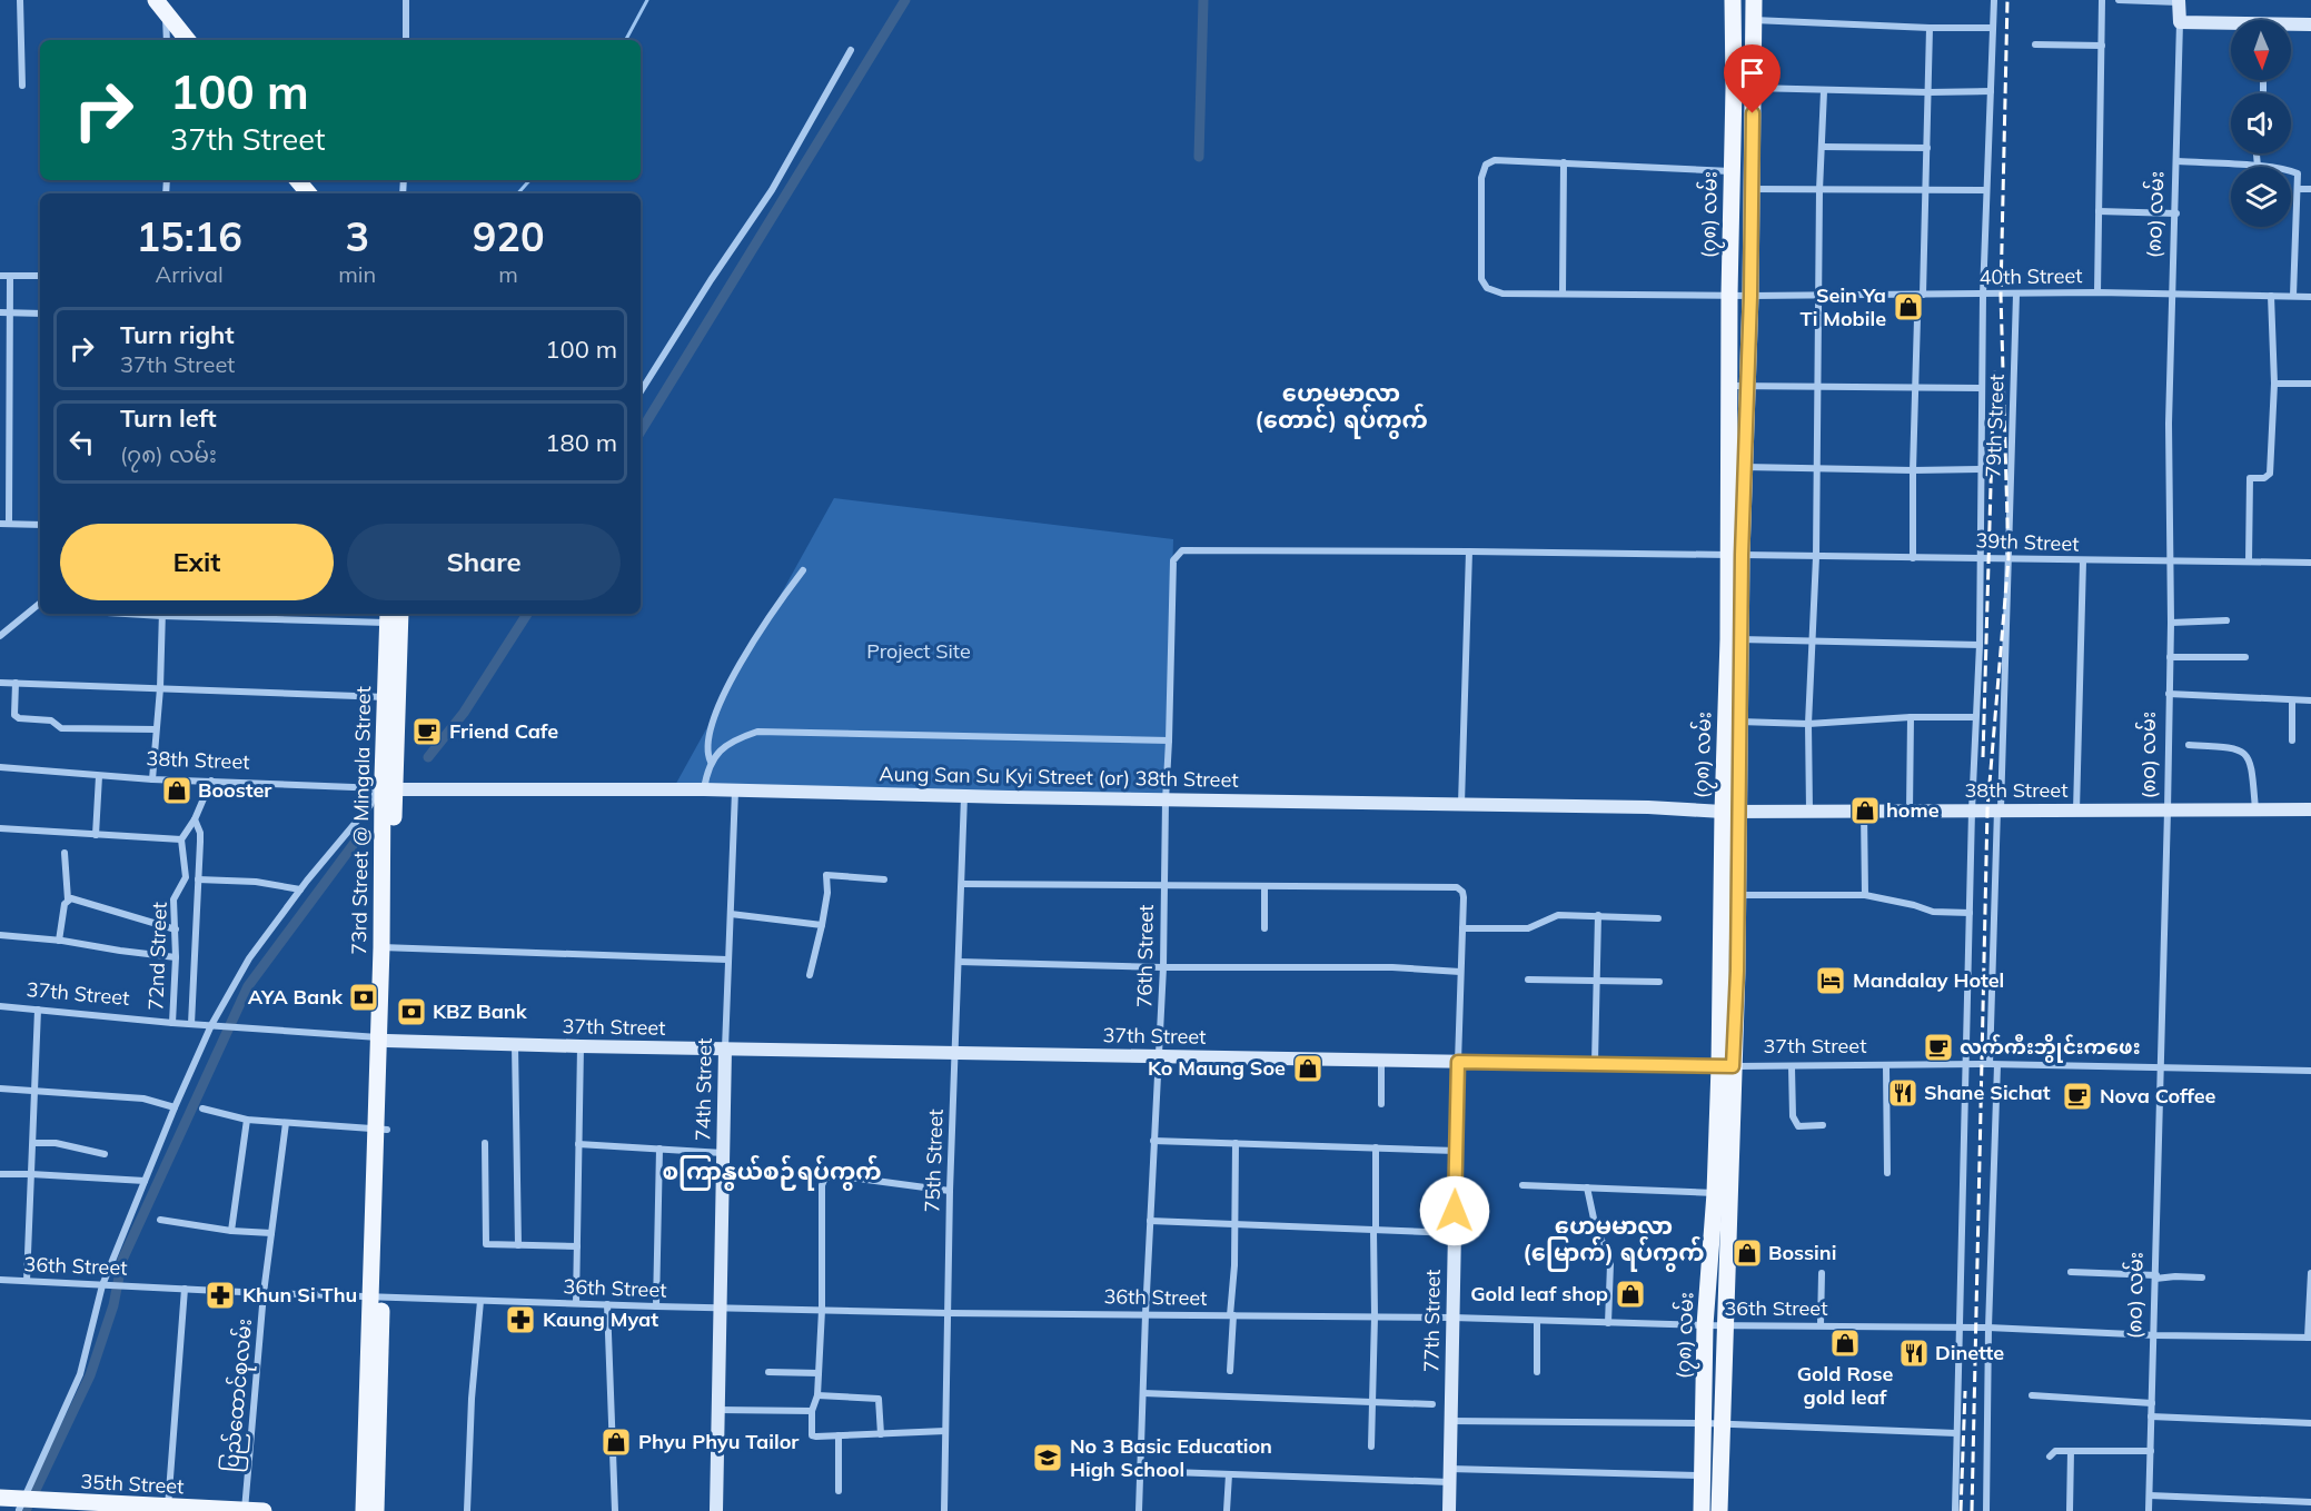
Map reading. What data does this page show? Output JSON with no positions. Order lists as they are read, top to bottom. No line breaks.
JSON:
{"streets":{"main road":["(၇၈) လမ်း","73rd Street @ Mingala Street","35th Street"],"street":["(၈၀) လမ်း","40th Street","79th Street","39th Street","38th Street","Aung San Su Kyi Street (or) 38th Street","72nd Street","76th Street","37th Street","74th Street","75th Street","36th Street","77th Street","ပြည်ထောင်စုလမ်း"]},"crossings":[["(၇၈) လမ်း","40th Street"],["(၇၈) လမ်း","39th Street"],["(၇၈) လမ်း","38th Street"],["(၇၈) လမ်း","Aung San Su Kyi Street (or) 38th Street"],["(၇၈) လမ်း","37th Street"],["(၇၈) လမ်း","36th Street"],["(၈၀) လမ်း","40th Street"],["(၈၀) လမ်း","39th Street"],["(၈၀) လမ်း","38th Street"],["(၈၀) လမ်း","37th Street"],["(၈၀) လမ်း","36th Street"],["40th Street","79th Street"],["79th Street","39th Street"],["79th Street","38th Street"],["79th Street","37th Street"],["79th Street","36th Street"],["39th Street","76th Street"],["38th Street","Aung San Su Kyi Street (or) 38th Street"],["38th Street","73rd Street @ Mingala Street"],["Aung San Su Kyi Street (or) 38th Street","73rd Street @ Mingala Street"],["Aung San Su Kyi Street (or) 38th Street","76th Street"],["Aung San Su Kyi Street (or) 38th Street","74th Street"],["Aung San Su Kyi Street (or) 38th Street","75th Street"],["73rd Street @ Mingala Street","37th Street"],["73rd Street @ Mingala Street","36th Street"],["72nd Street","37th Street"],["76th Street","37th Street"],["76th Street","36th Street"],["37th Street","74th Street"],["37th Street","75th Street"],["37th Street","77th Street"],["74th Street","36th Street"],["75th Street","36th Street"],["36th Street","77th Street"],["36th Street","ပြည်ထောင်စုလမ်း"],["ပြည်ထောင်စုလမ်း","35th Street"]],"districts":["ဟေမမာလာ (တောင်) ရပ်ကွက်","စကြာနွယ်စဉ်ရပ်ကွက်","ဟေမမာလာ (မြောက်) ရပ်ကွက်"],"parks":["Project Site"],"places":{"shop":["Sein Ya Ti Mobile","Booster","home","Ko Maung Soe","Bossini","Gold leaf shop","Gold Rose gold leaf","Phyu Phyu Tailor"],"cafe":["Friend Cafe","လက်ကီးဘွိုင်းကဖေး","Nova Coffee"],"hotel":["Mandalay Hotel"],"bank":["AYA Bank","KBZ Bank"],"restaurant":["Shane Sichat","Dinette"],"pharmacy":["Khun Si Thu","Kaung Myat"],"school or university":["No 3 Basic Education High School"]},"north":"bottom","page":{"turn":["100 m","37th Street"],"eta":["15:16","Arrival","3","min","920","m"],"list":[{"name":"Turn right","note":"37th Street","value":"100 m"},{"name":"Turn left","note":"(၇၈) လမ်း","value":"180 m"}],"buttons":["Exit","Share"]}}
